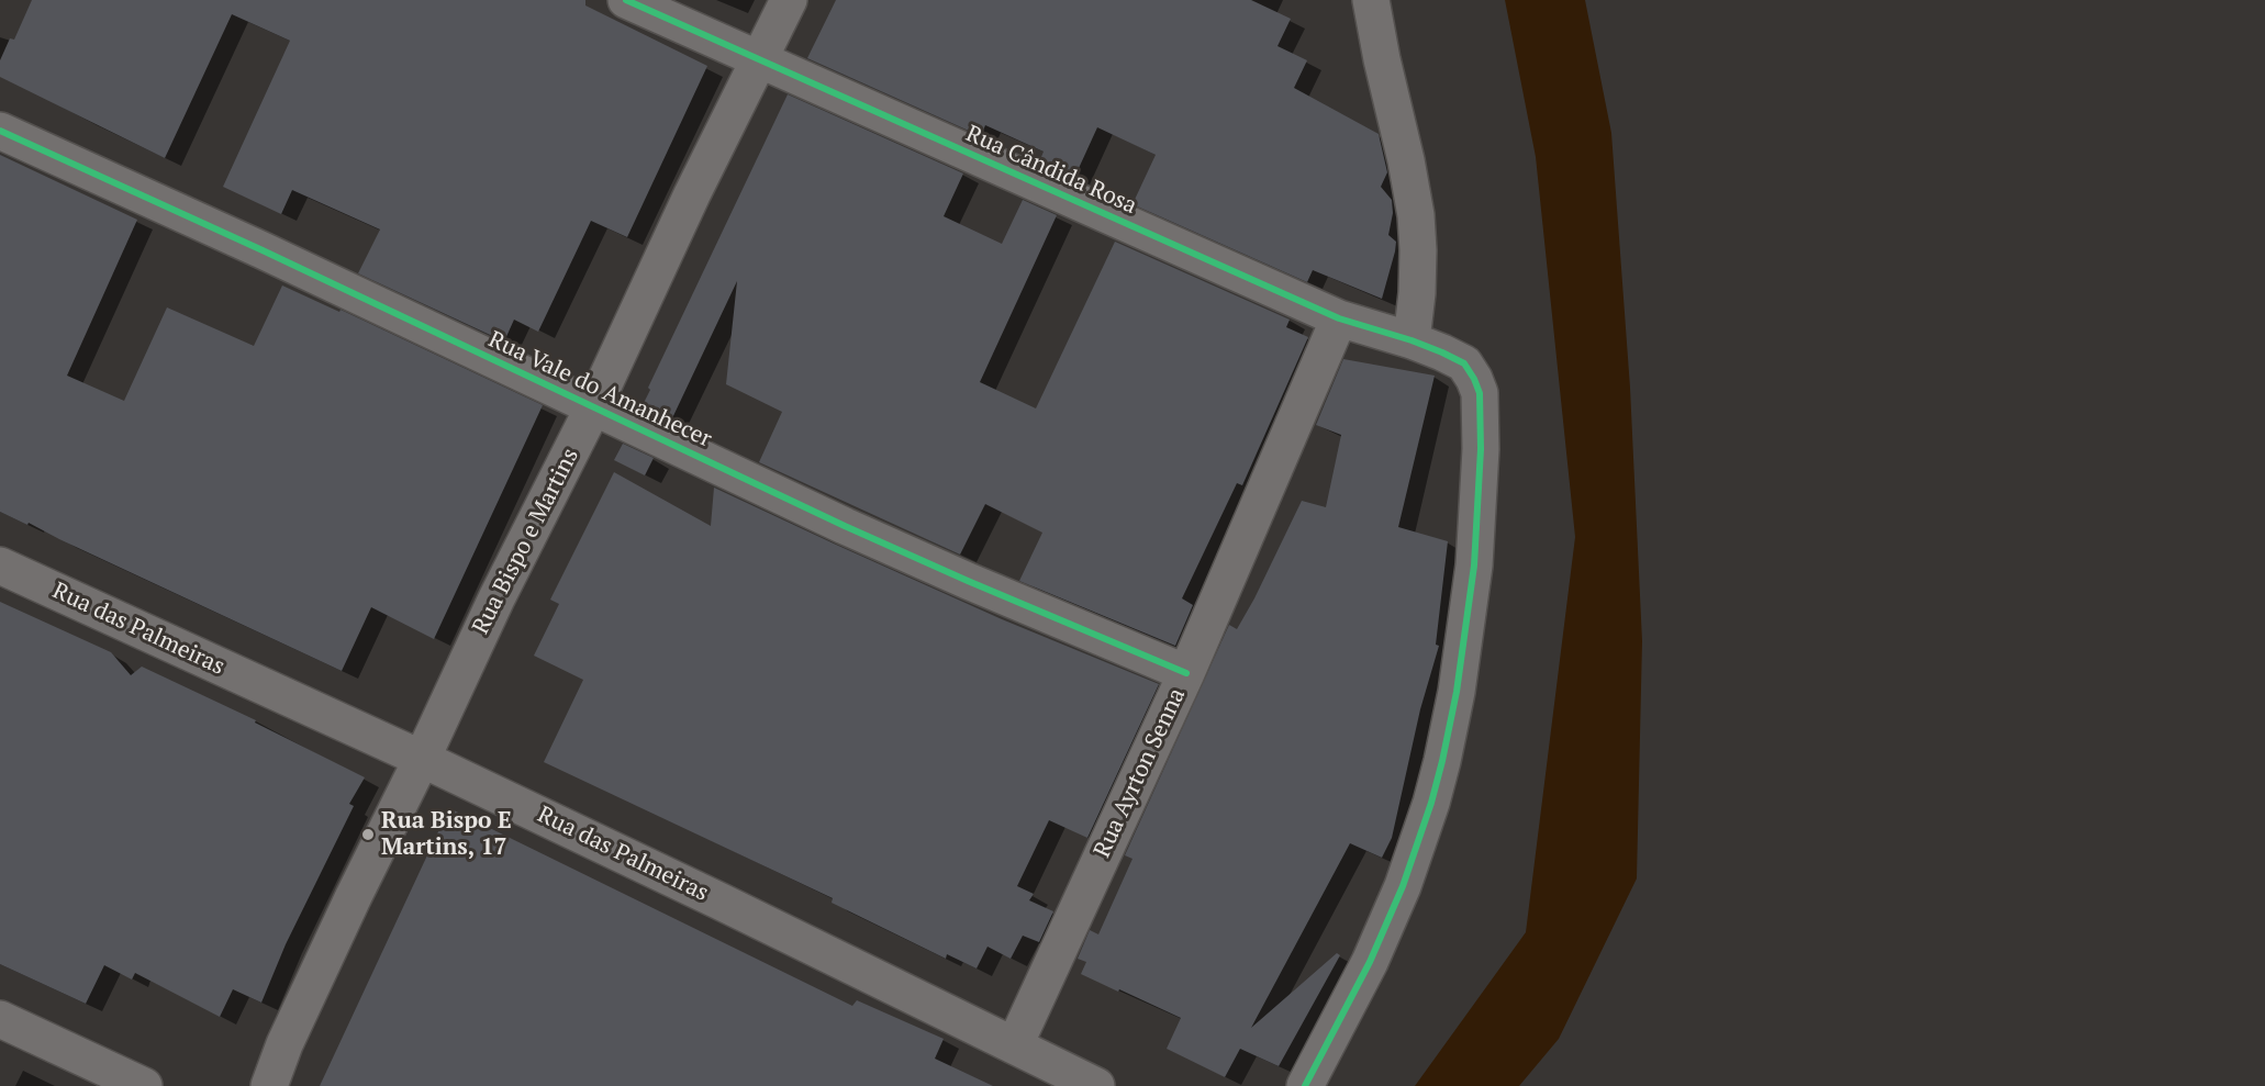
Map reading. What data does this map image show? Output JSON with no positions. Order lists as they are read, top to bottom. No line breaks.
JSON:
{"streets":{"street":["Rua Cândida Rosa","Rua Vale do Amanhecer","Rua Bispo e Martins","Rua das Palmeiras","Rua Ayrton Senna"]},"crossings":[["Rua Cândida Rosa","Rua Bispo e Martins"],["Rua Cândida Rosa","Rua Ayrton Senna"],["Rua Vale do Amanhecer","Rua Bispo e Martins"],["Rua Vale do Amanhecer","Rua Ayrton Senna"],["Rua Bispo e Martins","Rua das Palmeiras"],["Rua das Palmeiras","Rua Ayrton Senna"]],"places":["Rua Bispo E Martins, 17"]}
